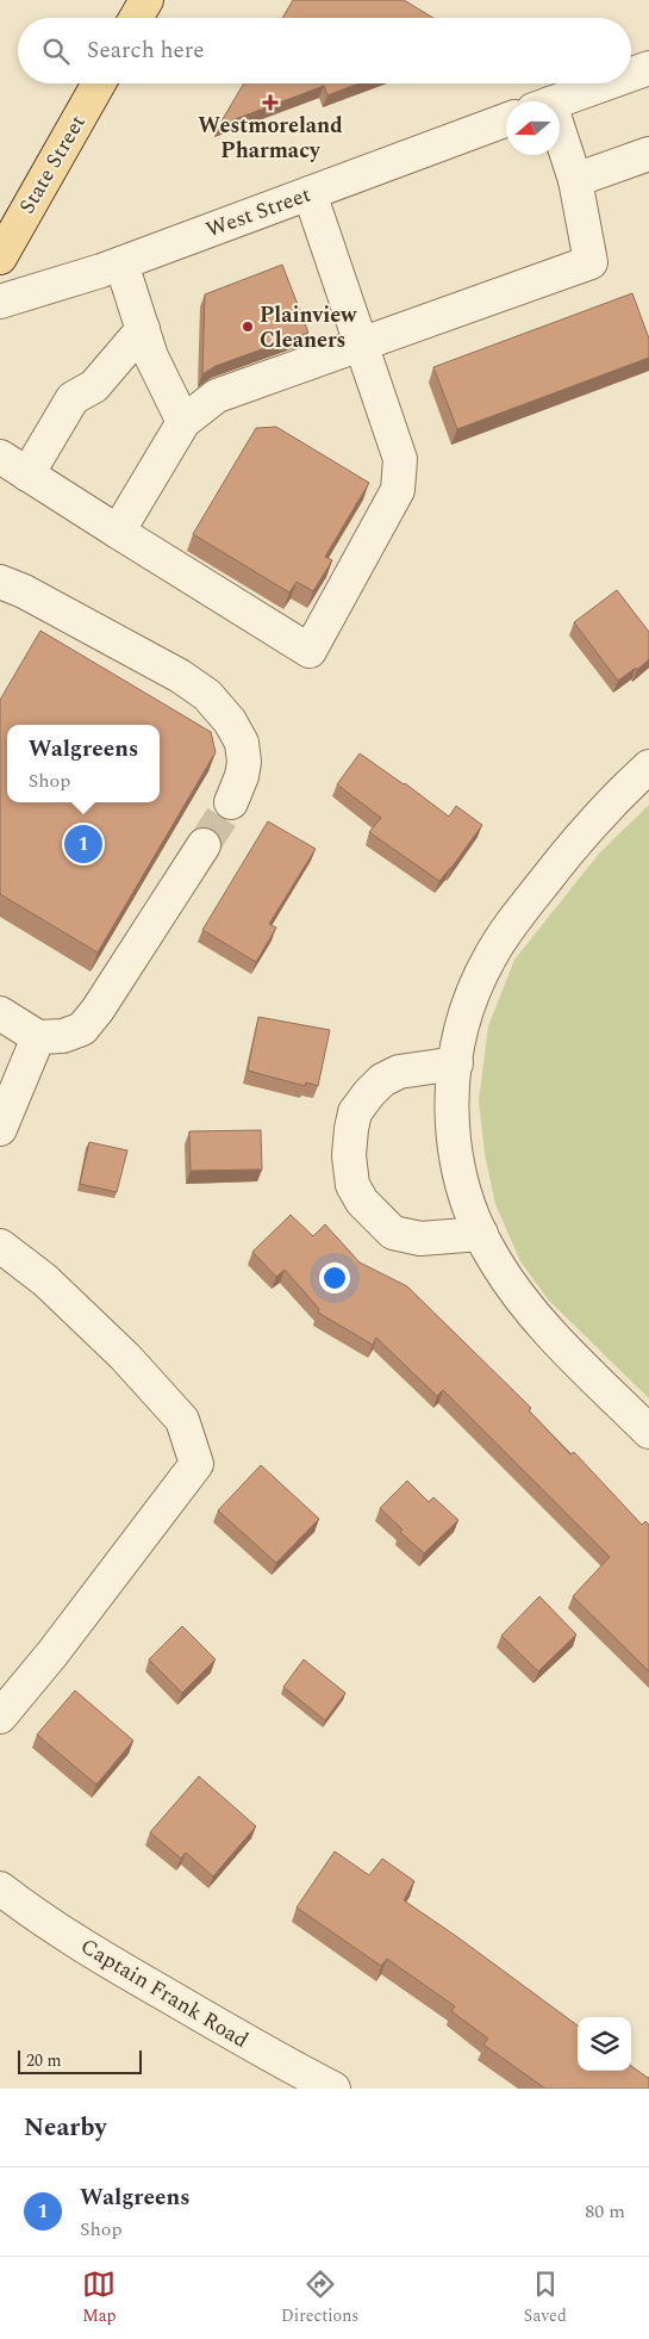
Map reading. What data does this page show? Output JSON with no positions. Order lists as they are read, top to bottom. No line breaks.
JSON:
{"streets":{"main road":["State Street"],"street":["West Street","Captain Frank Road"]},"places":{"health":["Westmoreland Pharmacy"],"other":["Plainview Cleaners"]},"scale_bar":"20 m","north":"left","page":{"search":"Search here","popup":["Walgreens","Shop"],"pins":"1","scale":"20 m","heading":"Nearby","list":[{"mark":"1","name":"Walgreens","note":"Shop","value":"80 m"}],"nav":["Map","Directions","Saved"]}}
